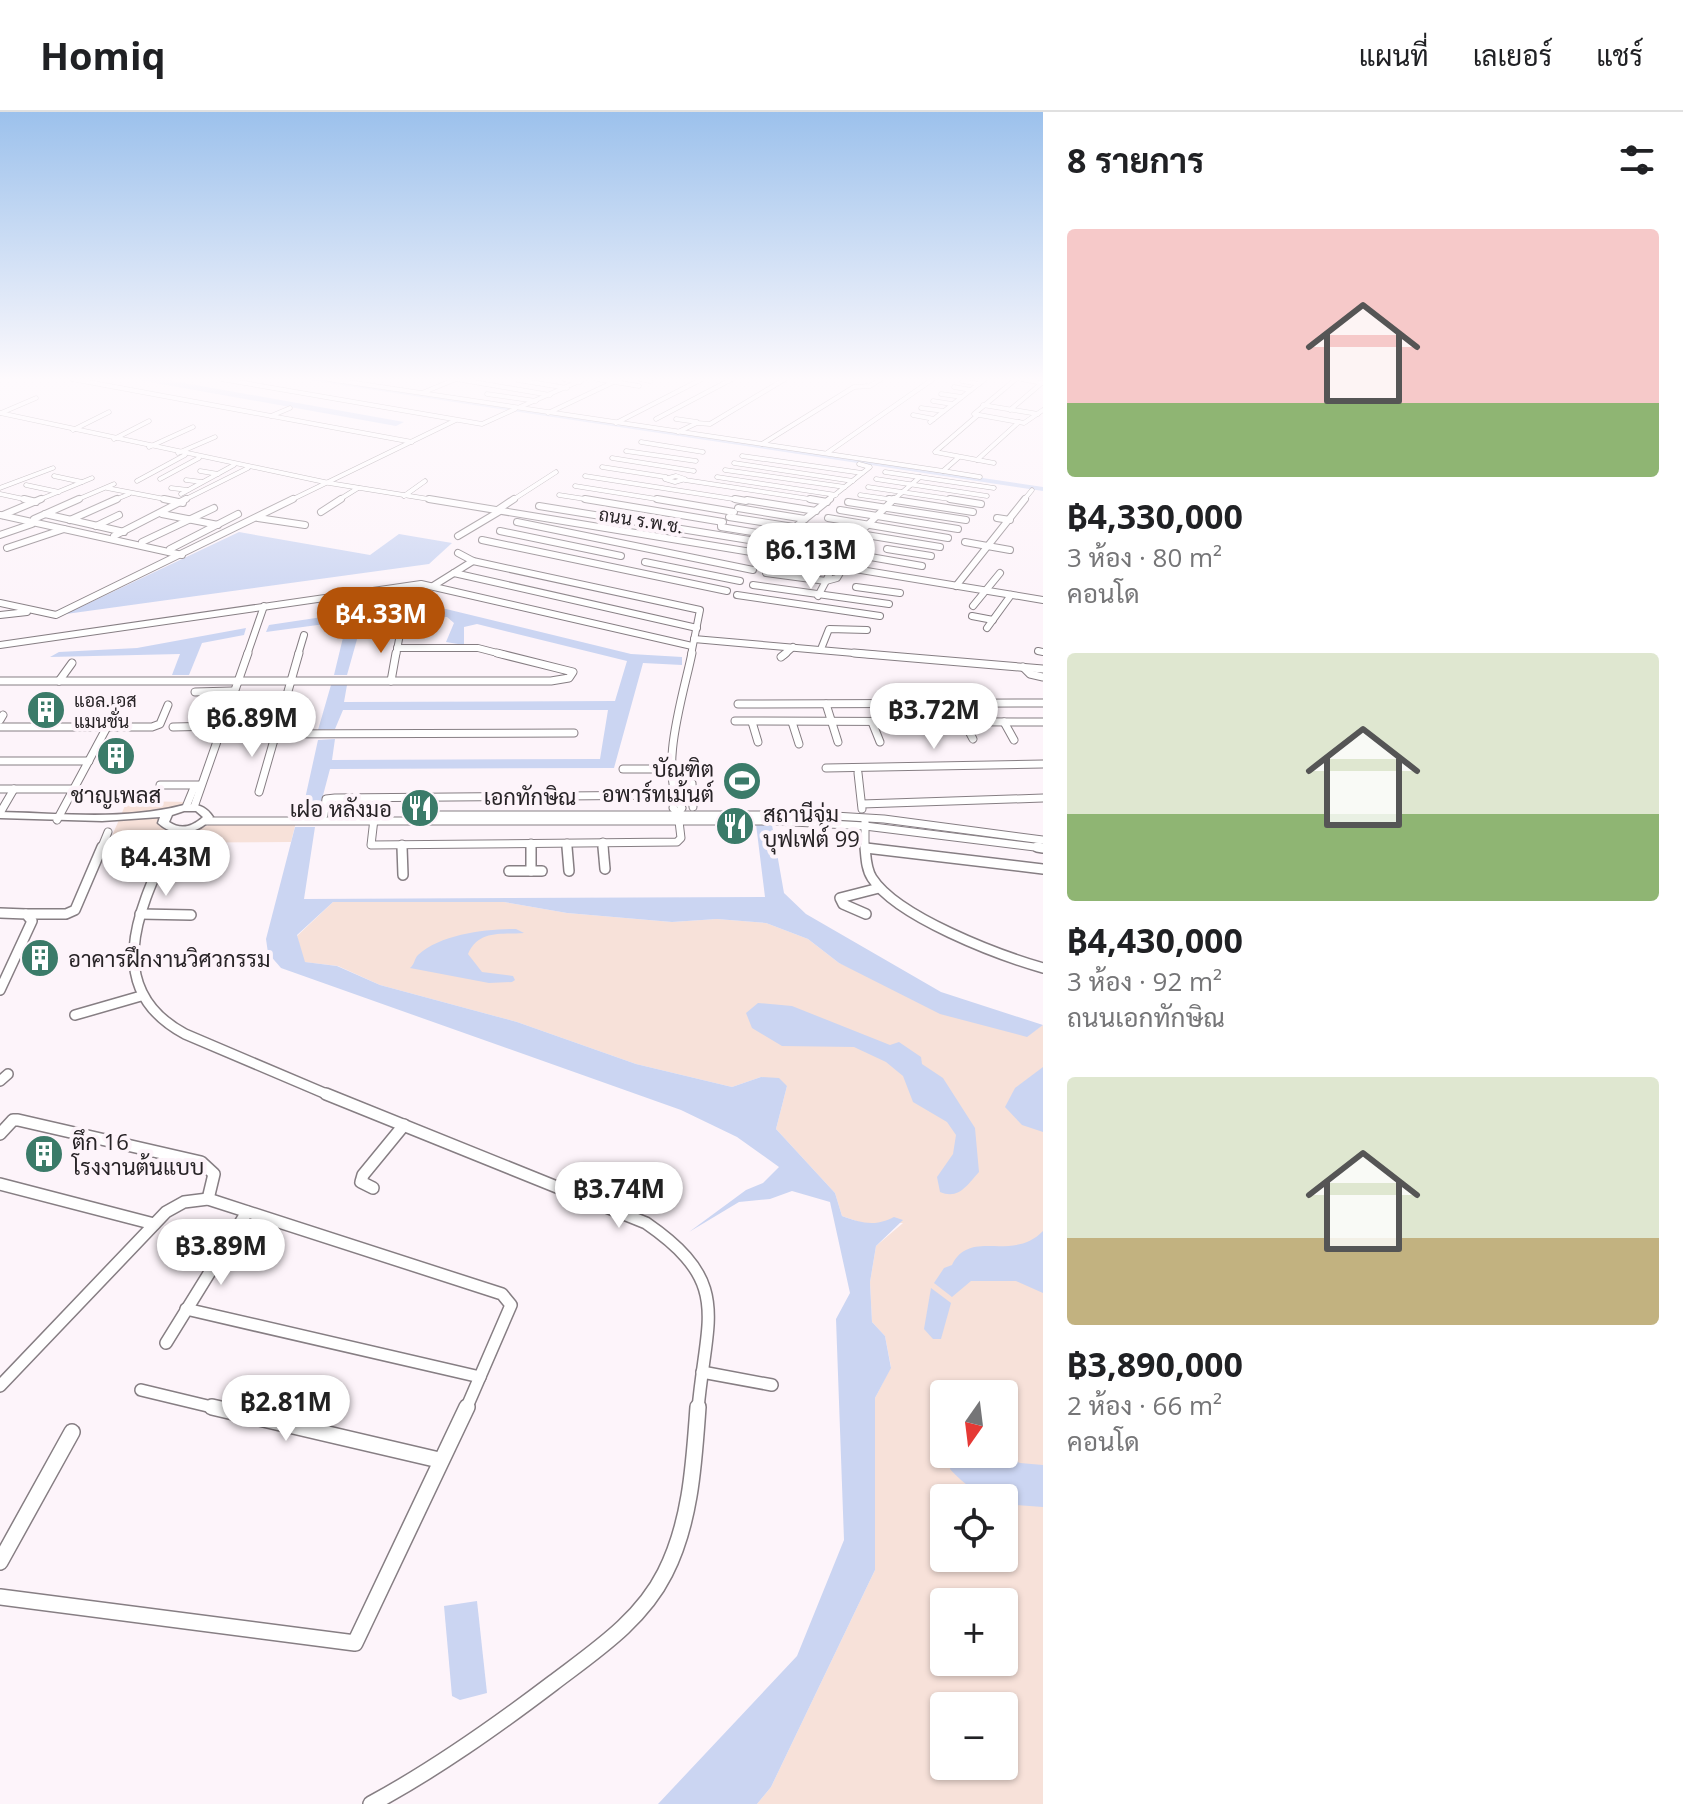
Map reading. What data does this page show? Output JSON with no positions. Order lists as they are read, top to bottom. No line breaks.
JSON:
{"streets":{"street":["ถนน ร.พ.ช."]},"places":{"building":["แอล.เอส แมนชั่น","ชาญเพลส","อาคารฝึกงานวิศวกรรม","ตึก 16 โรงงานต้นแบบ"],"sports":["บัณฑิต อพาร์ทเม้นต์"],"restaurant":["เฝอ หลังมอ","สถานีจุ่ม บุฟเฟต์ 99"]},"north":"bottom","page":{"header":"Homiq","nav":["แผนที่","เลเยอร์","แชร์"],"heading":"8 รายการ","list":[{"name":"฿4,330,000","note":"3 ห้อง · 80 m² · คอนโด"},{"name":"฿4,430,000","note":"3 ห้อง · 92 m² · ถนนเอกทักษิณ"},{"name":"฿3,890,000","note":"2 ห้อง · 66 m² · คอนโด"}],"price":["฿6.13M","฿4.33M","฿3.72M","฿6.89M","฿4.43M","฿3.74M","฿3.89M","฿2.81M"],"map_buttons":["+","−"]}}
